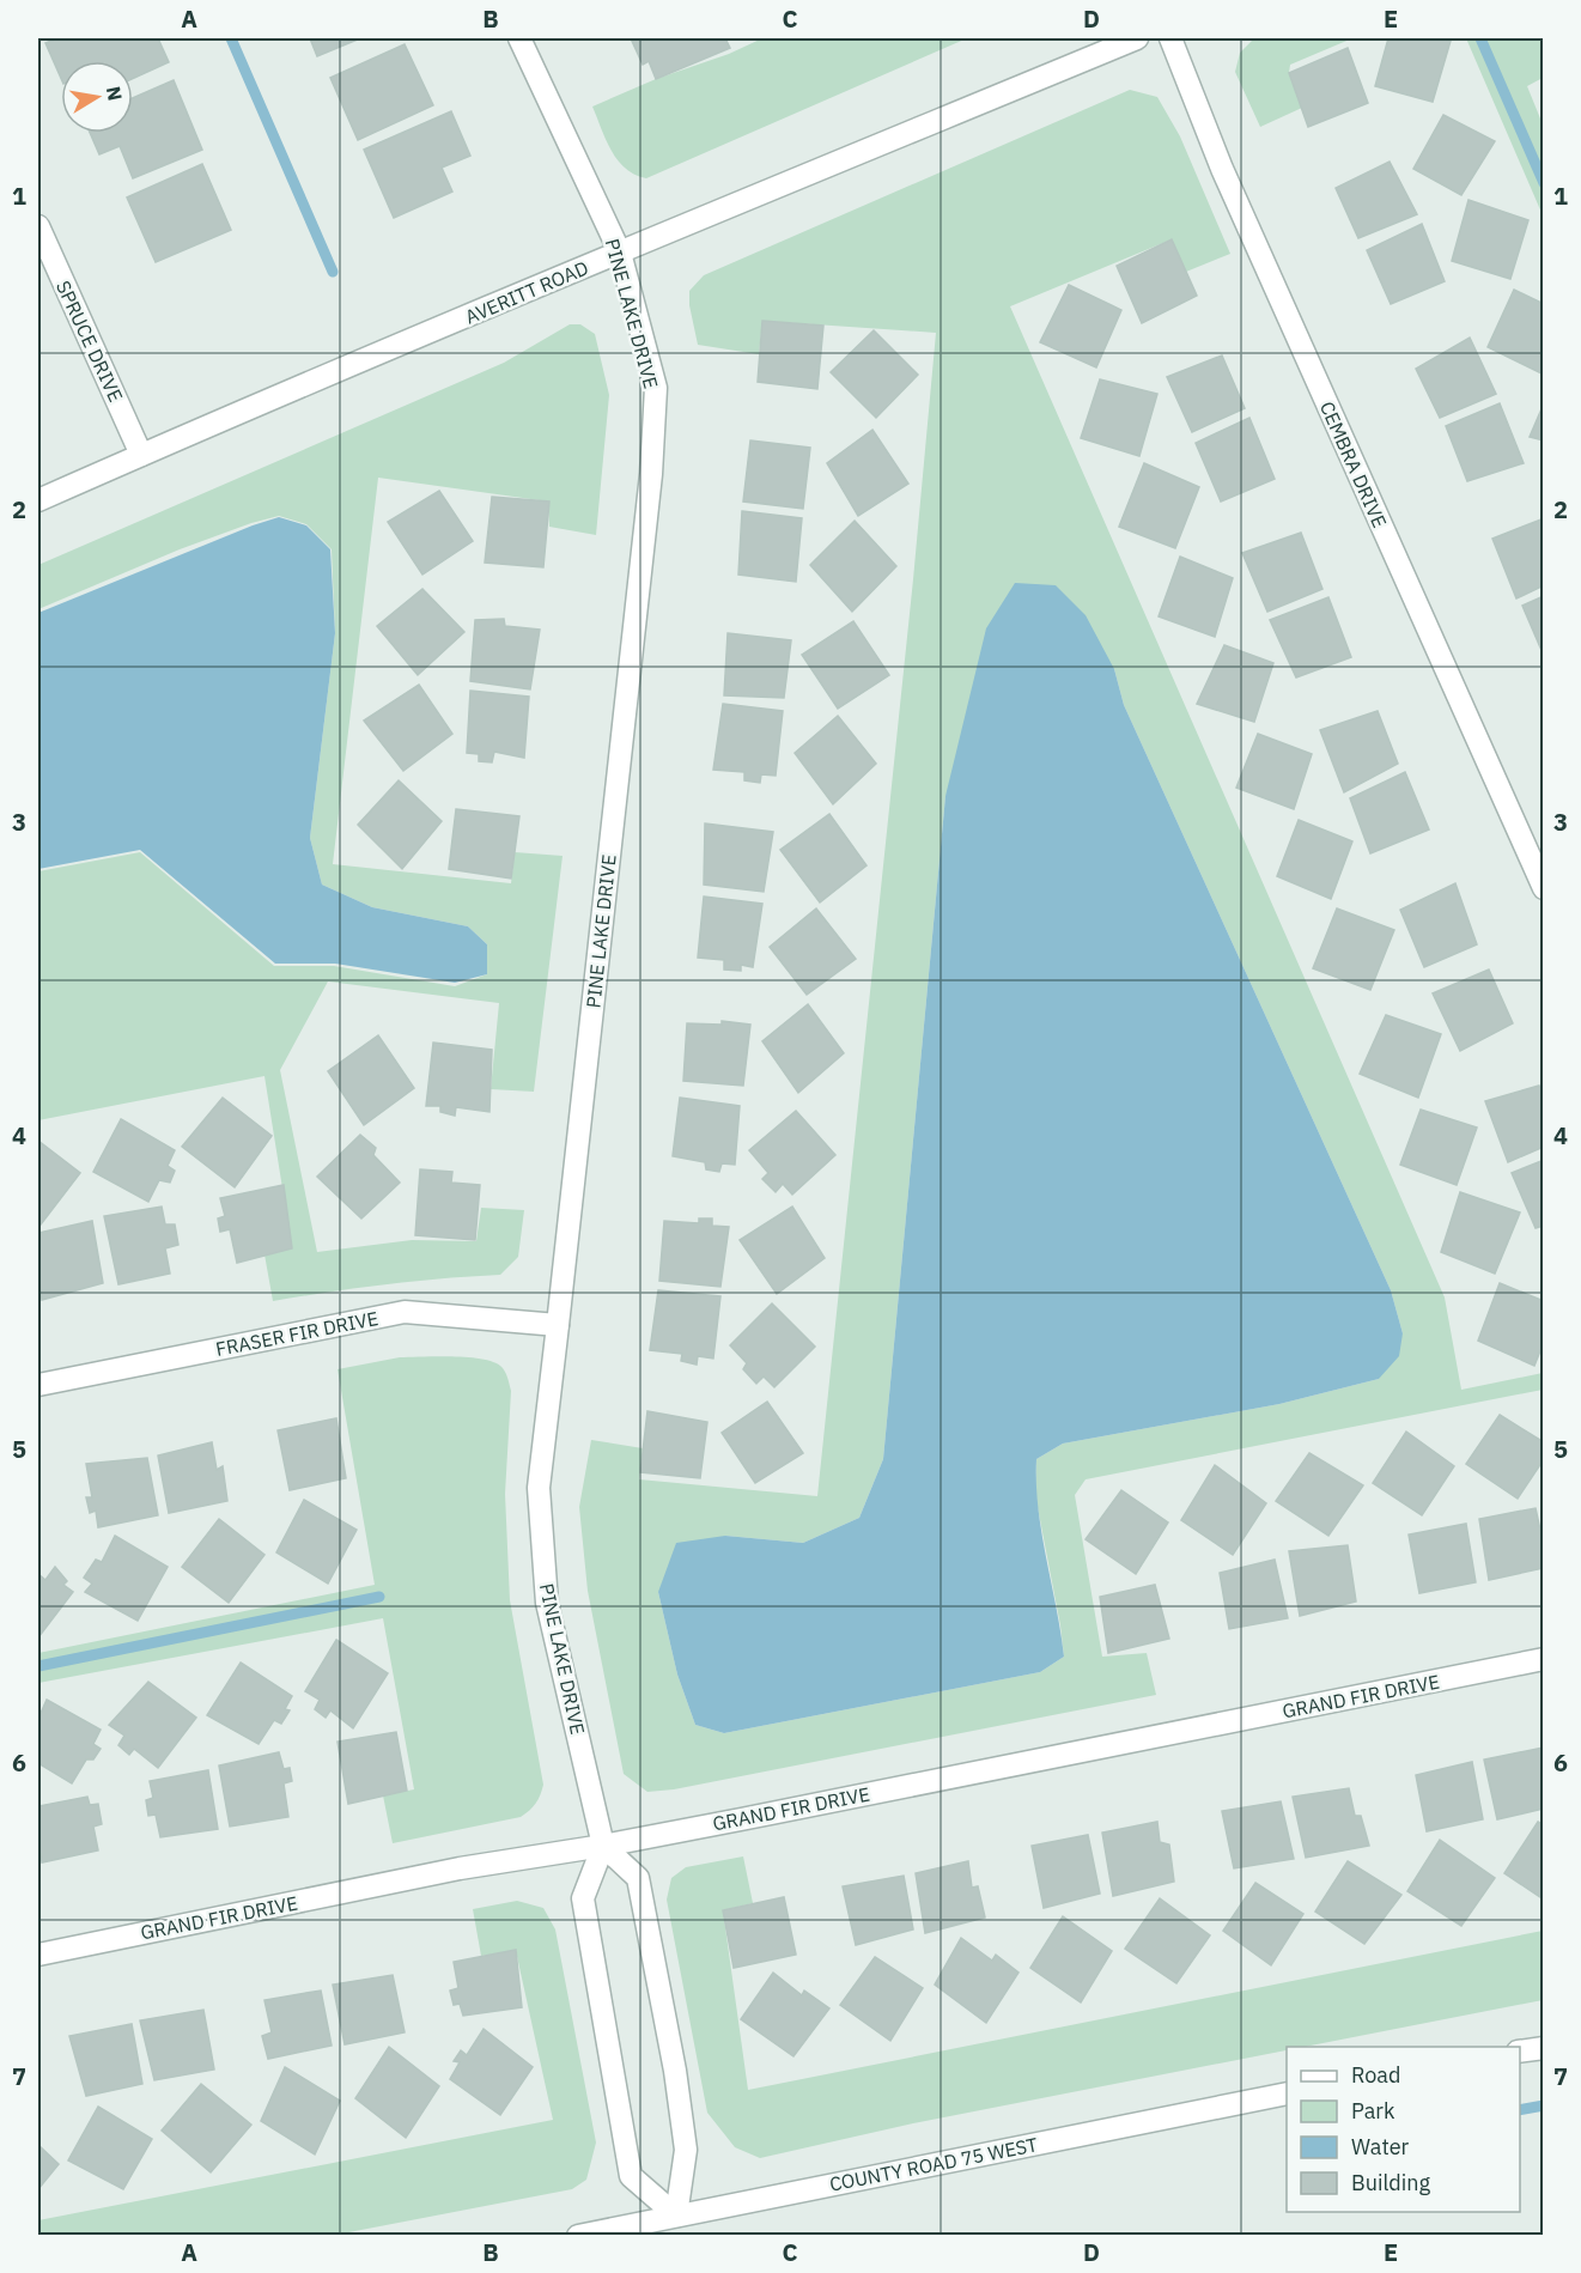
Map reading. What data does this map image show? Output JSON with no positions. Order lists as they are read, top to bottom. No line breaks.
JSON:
{"streets":{"street":["AVERITT ROAD","PINE LAKE DRIVE","SPRUCE DRIVE","CEMBRA DRIVE","FRASER FIR DRIVE","GRAND FIR DRIVE","COUNTY ROAD 75 WEST"]},"crossings":[["AVERITT ROAD","PINE LAKE DRIVE"],["AVERITT ROAD","SPRUCE DRIVE"],["PINE LAKE DRIVE","FRASER FIR DRIVE"],["PINE LAKE DRIVE","GRAND FIR DRIVE"]],"legend":["Road","Park","Water","Building"],"north":"right","grid":{"columns":["A","B","C","D","E"],"rows":["1","2","3","4","5","6","7"]}}
